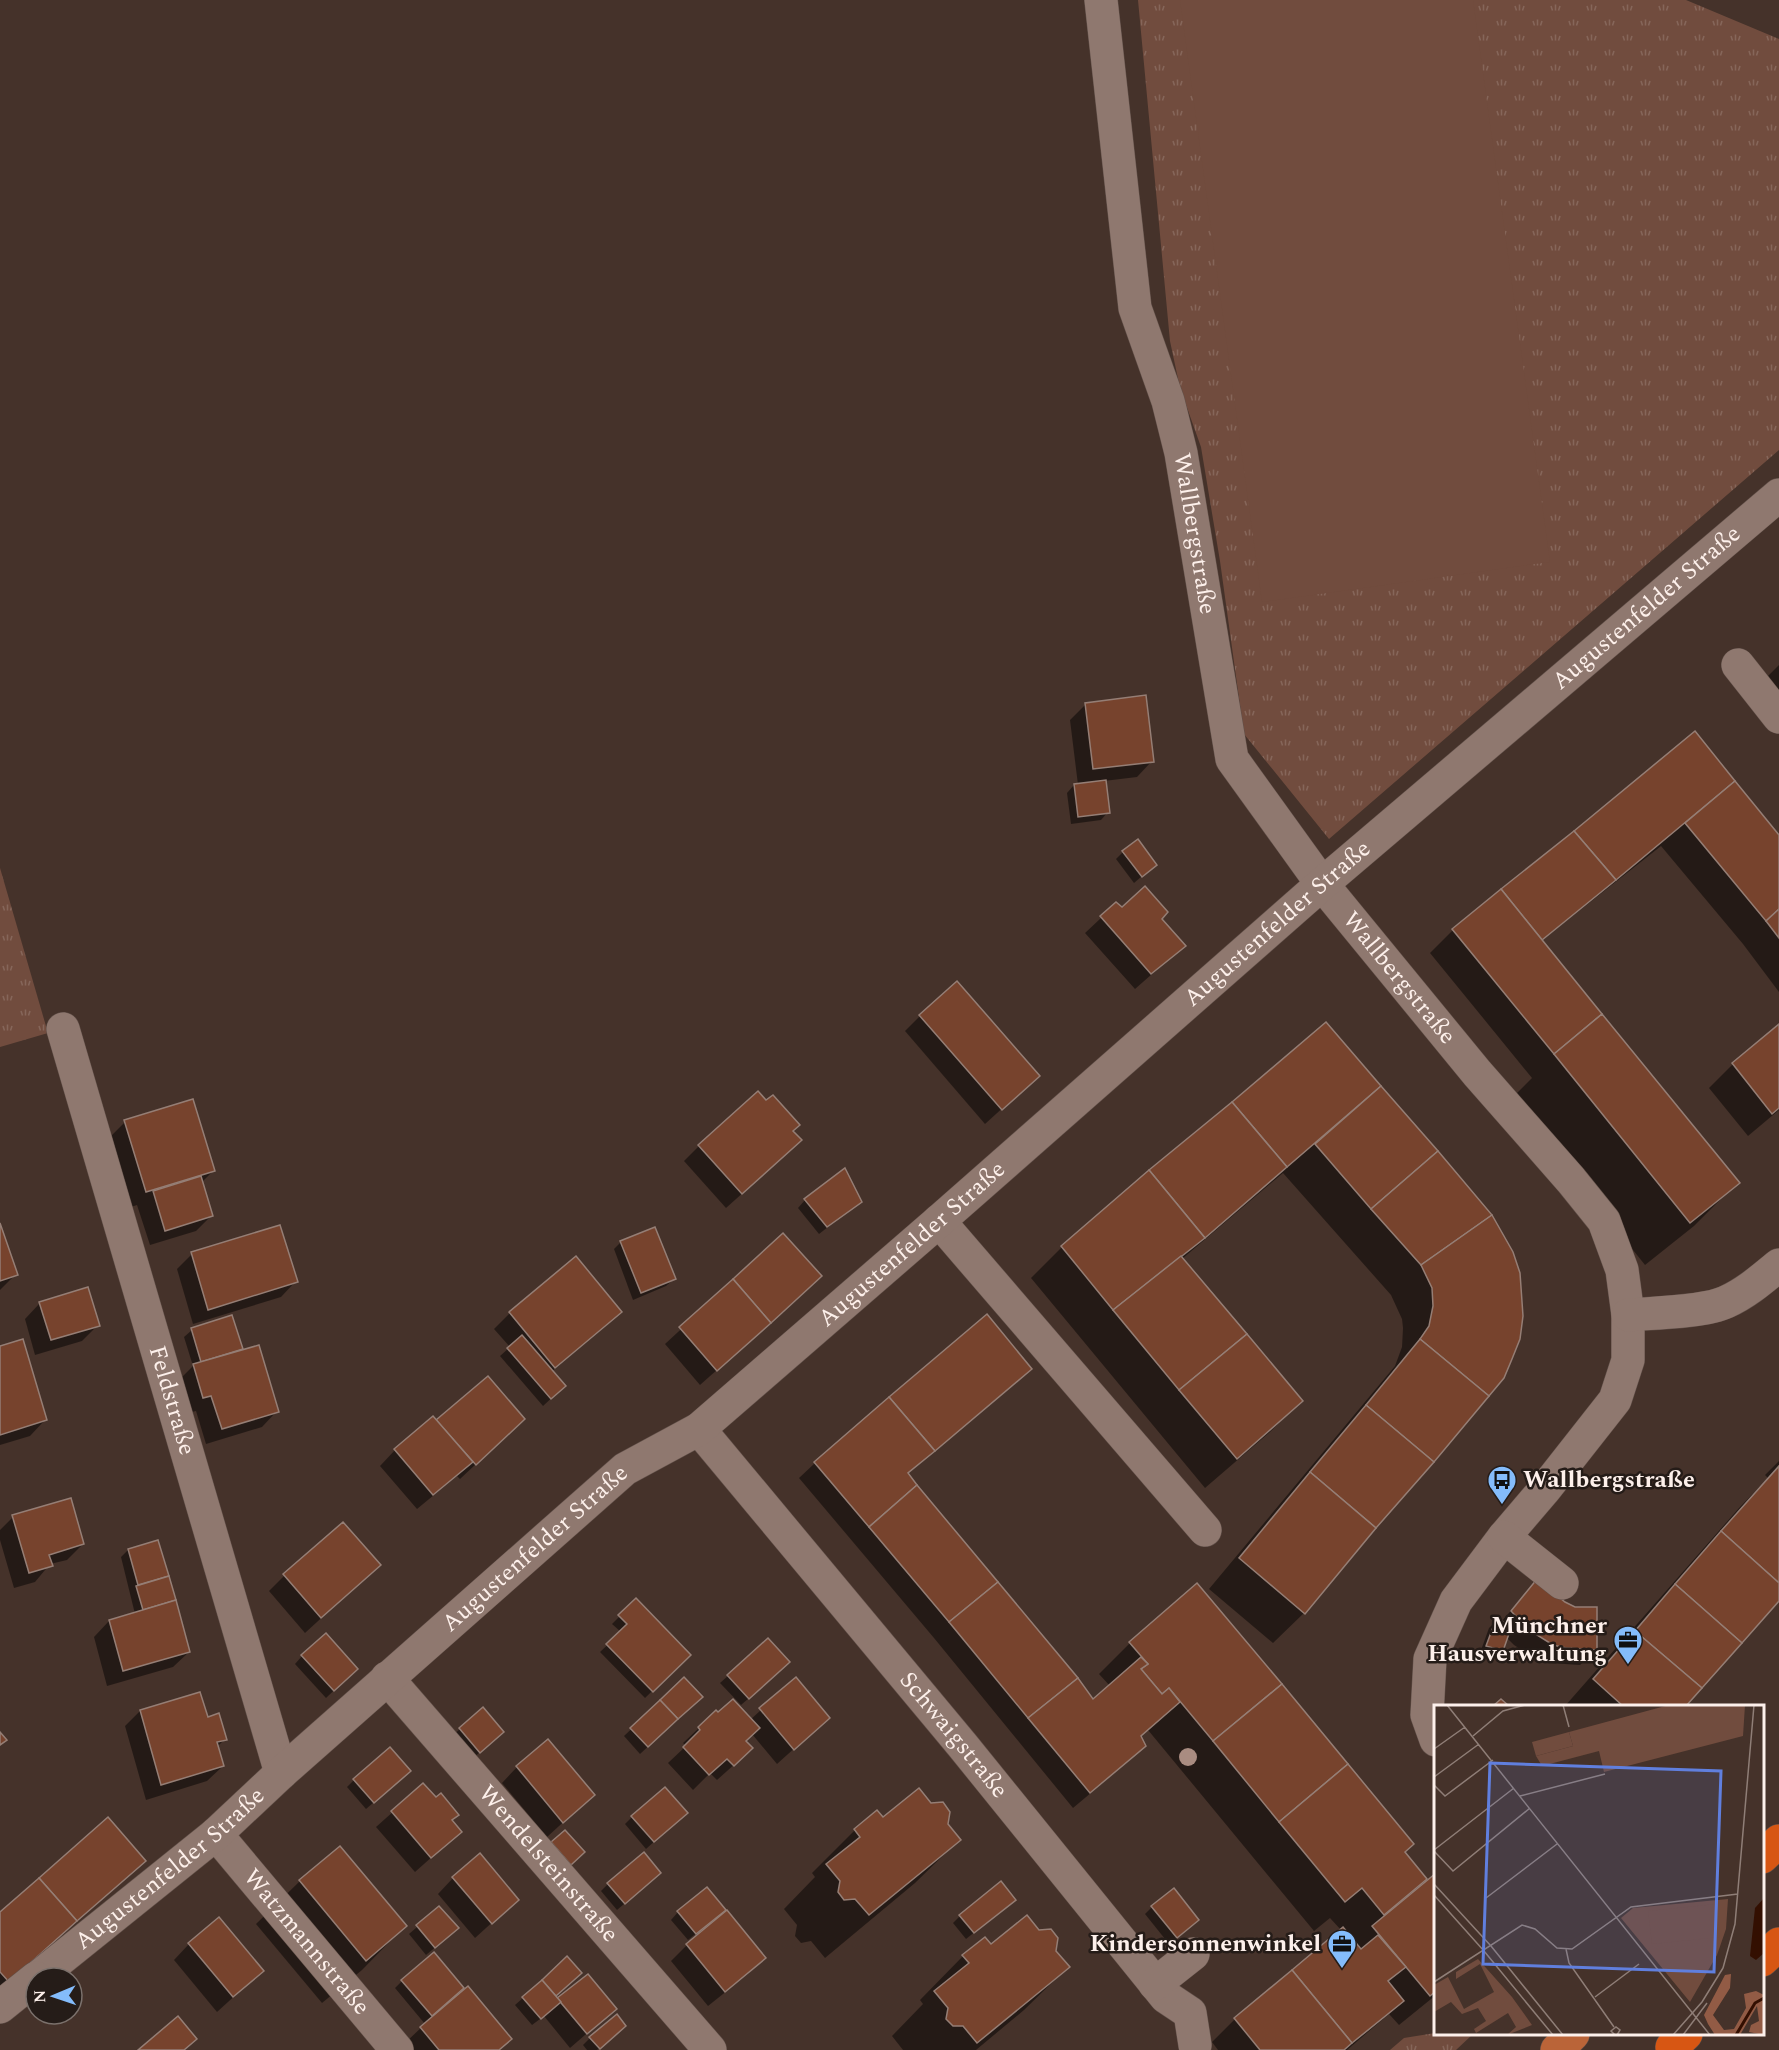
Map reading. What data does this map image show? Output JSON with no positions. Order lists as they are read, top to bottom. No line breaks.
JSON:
{"streets":{"street":["Wallbergstraße","Augustenfelder Straße","Feldstraße","Schwaigstraße","Wendelsteinstraße","Watzmannstraße"]},"crossings":[["Wallbergstraße","Augustenfelder Straße"],["Augustenfelder Straße","Feldstraße"],["Augustenfelder Straße","Schwaigstraße"],["Augustenfelder Straße","Wendelsteinstraße"],["Augustenfelder Straße","Watzmannstraße"]],"places":{"bus stop":["Wallbergstraße"],"office":["Münchner Hausverwaltung","Kindersonnenwinkel"]},"north":"left"}
